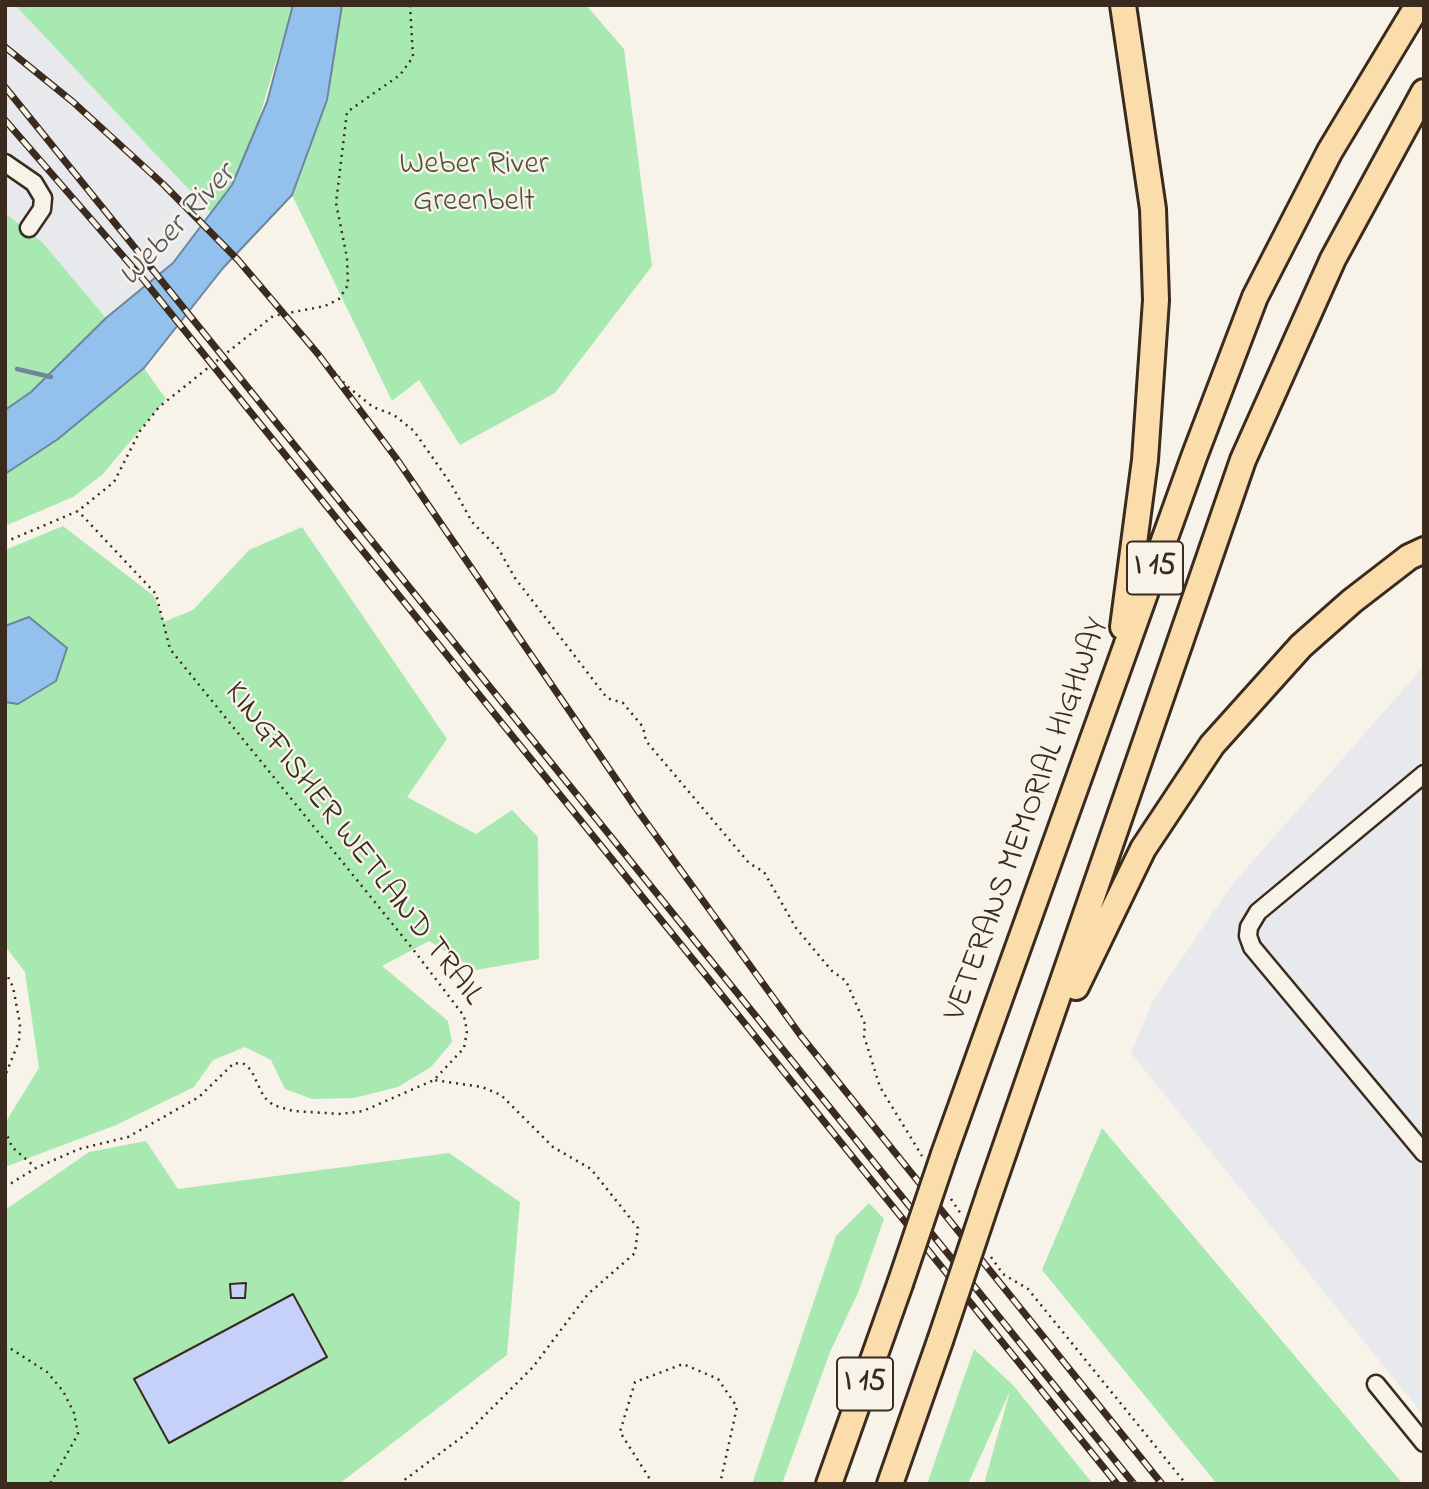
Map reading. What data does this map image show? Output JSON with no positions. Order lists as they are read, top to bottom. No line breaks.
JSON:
{"streets":{"highway":["I 15","VETERANS MEMORIAL HIGHWAY"],"path":["KINGFISHER WETLAND TRAIL"]},"water":["Weber River"],"parks":["Weber River Greenbelt"]}
